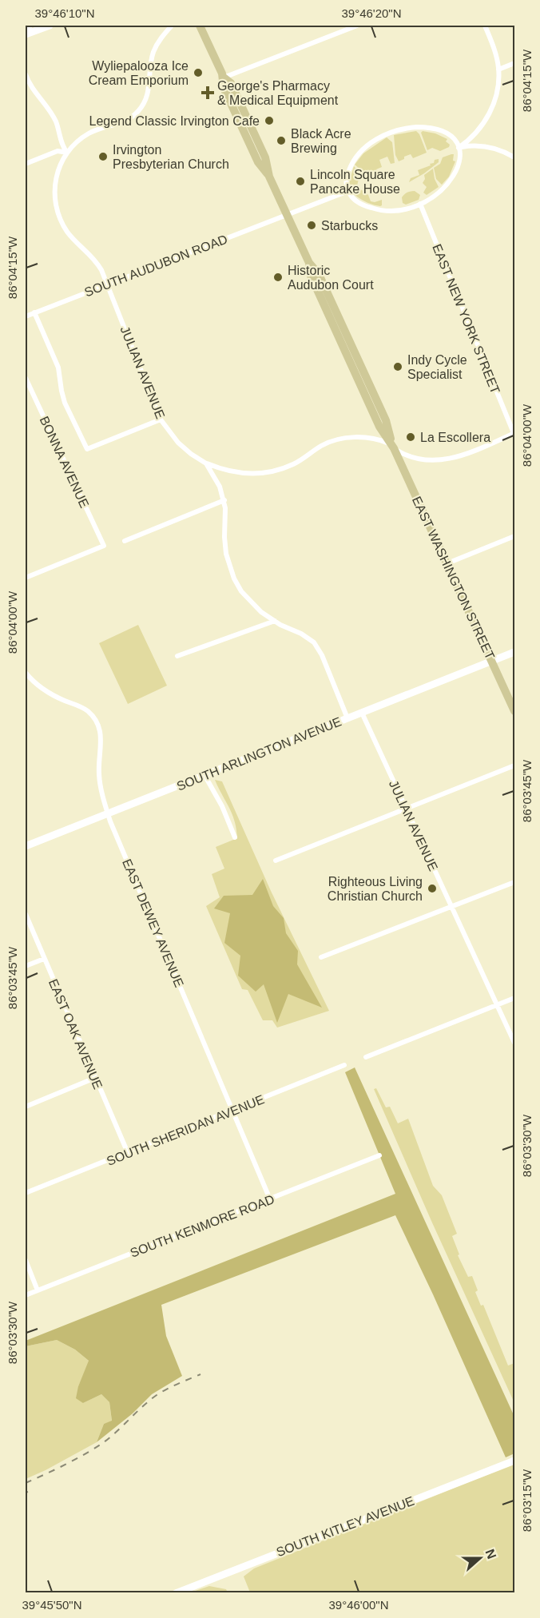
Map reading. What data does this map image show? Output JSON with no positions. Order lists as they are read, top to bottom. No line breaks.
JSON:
{"streets":{"main road":["EAST WASHINGTON STREET","SOUTH ARLINGTON AVENUE","SOUTH KITLEY AVENUE"],"street":["SOUTH AUDUBON ROAD","EAST NEW YORK STREET","JULIAN AVENUE","BONNA AVENUE","EAST DEWEY AVENUE","EAST OAK AVENUE","SOUTH SHERIDAN AVENUE","SOUTH KENMORE ROAD"]},"crossings":[["SOUTH AUDUBON ROAD","EAST NEW YORK STREET"],["SOUTH AUDUBON ROAD","JULIAN AVENUE"],["SOUTH AUDUBON ROAD","EAST WASHINGTON STREET"],["JULIAN AVENUE","SOUTH ARLINGTON AVENUE"],["EAST WASHINGTON STREET","SOUTH ARLINGTON AVENUE"],["SOUTH ARLINGTON AVENUE","EAST DEWEY AVENUE"],["EAST DEWEY AVENUE","SOUTH SHERIDAN AVENUE"],["EAST DEWEY AVENUE","SOUTH KENMORE ROAD"],["EAST OAK AVENUE","SOUTH SHERIDAN AVENUE"]],"places":{"other":["Wyliepalooza Ice Cream Emporium","Legend Classic Irvington Cafe","Black Acre Brewing","Irvington Presbyterian Church","Lincoln Square Pancake House","Starbucks","Historic Audubon Court","Indy Cycle Specialist","La Escollera","Righteous Living Christian Church"],"health":["George's Pharmacy & Medical Equipment"]},"north":"right","coordinates":["39°46'10\"N","39°46'20\"N","86°04'15\"W","86°04'00\"W","86°03'45\"W","86°03'30\"W","86°03'15\"W","39°45'50\"N","39°46'00\"N"]}
